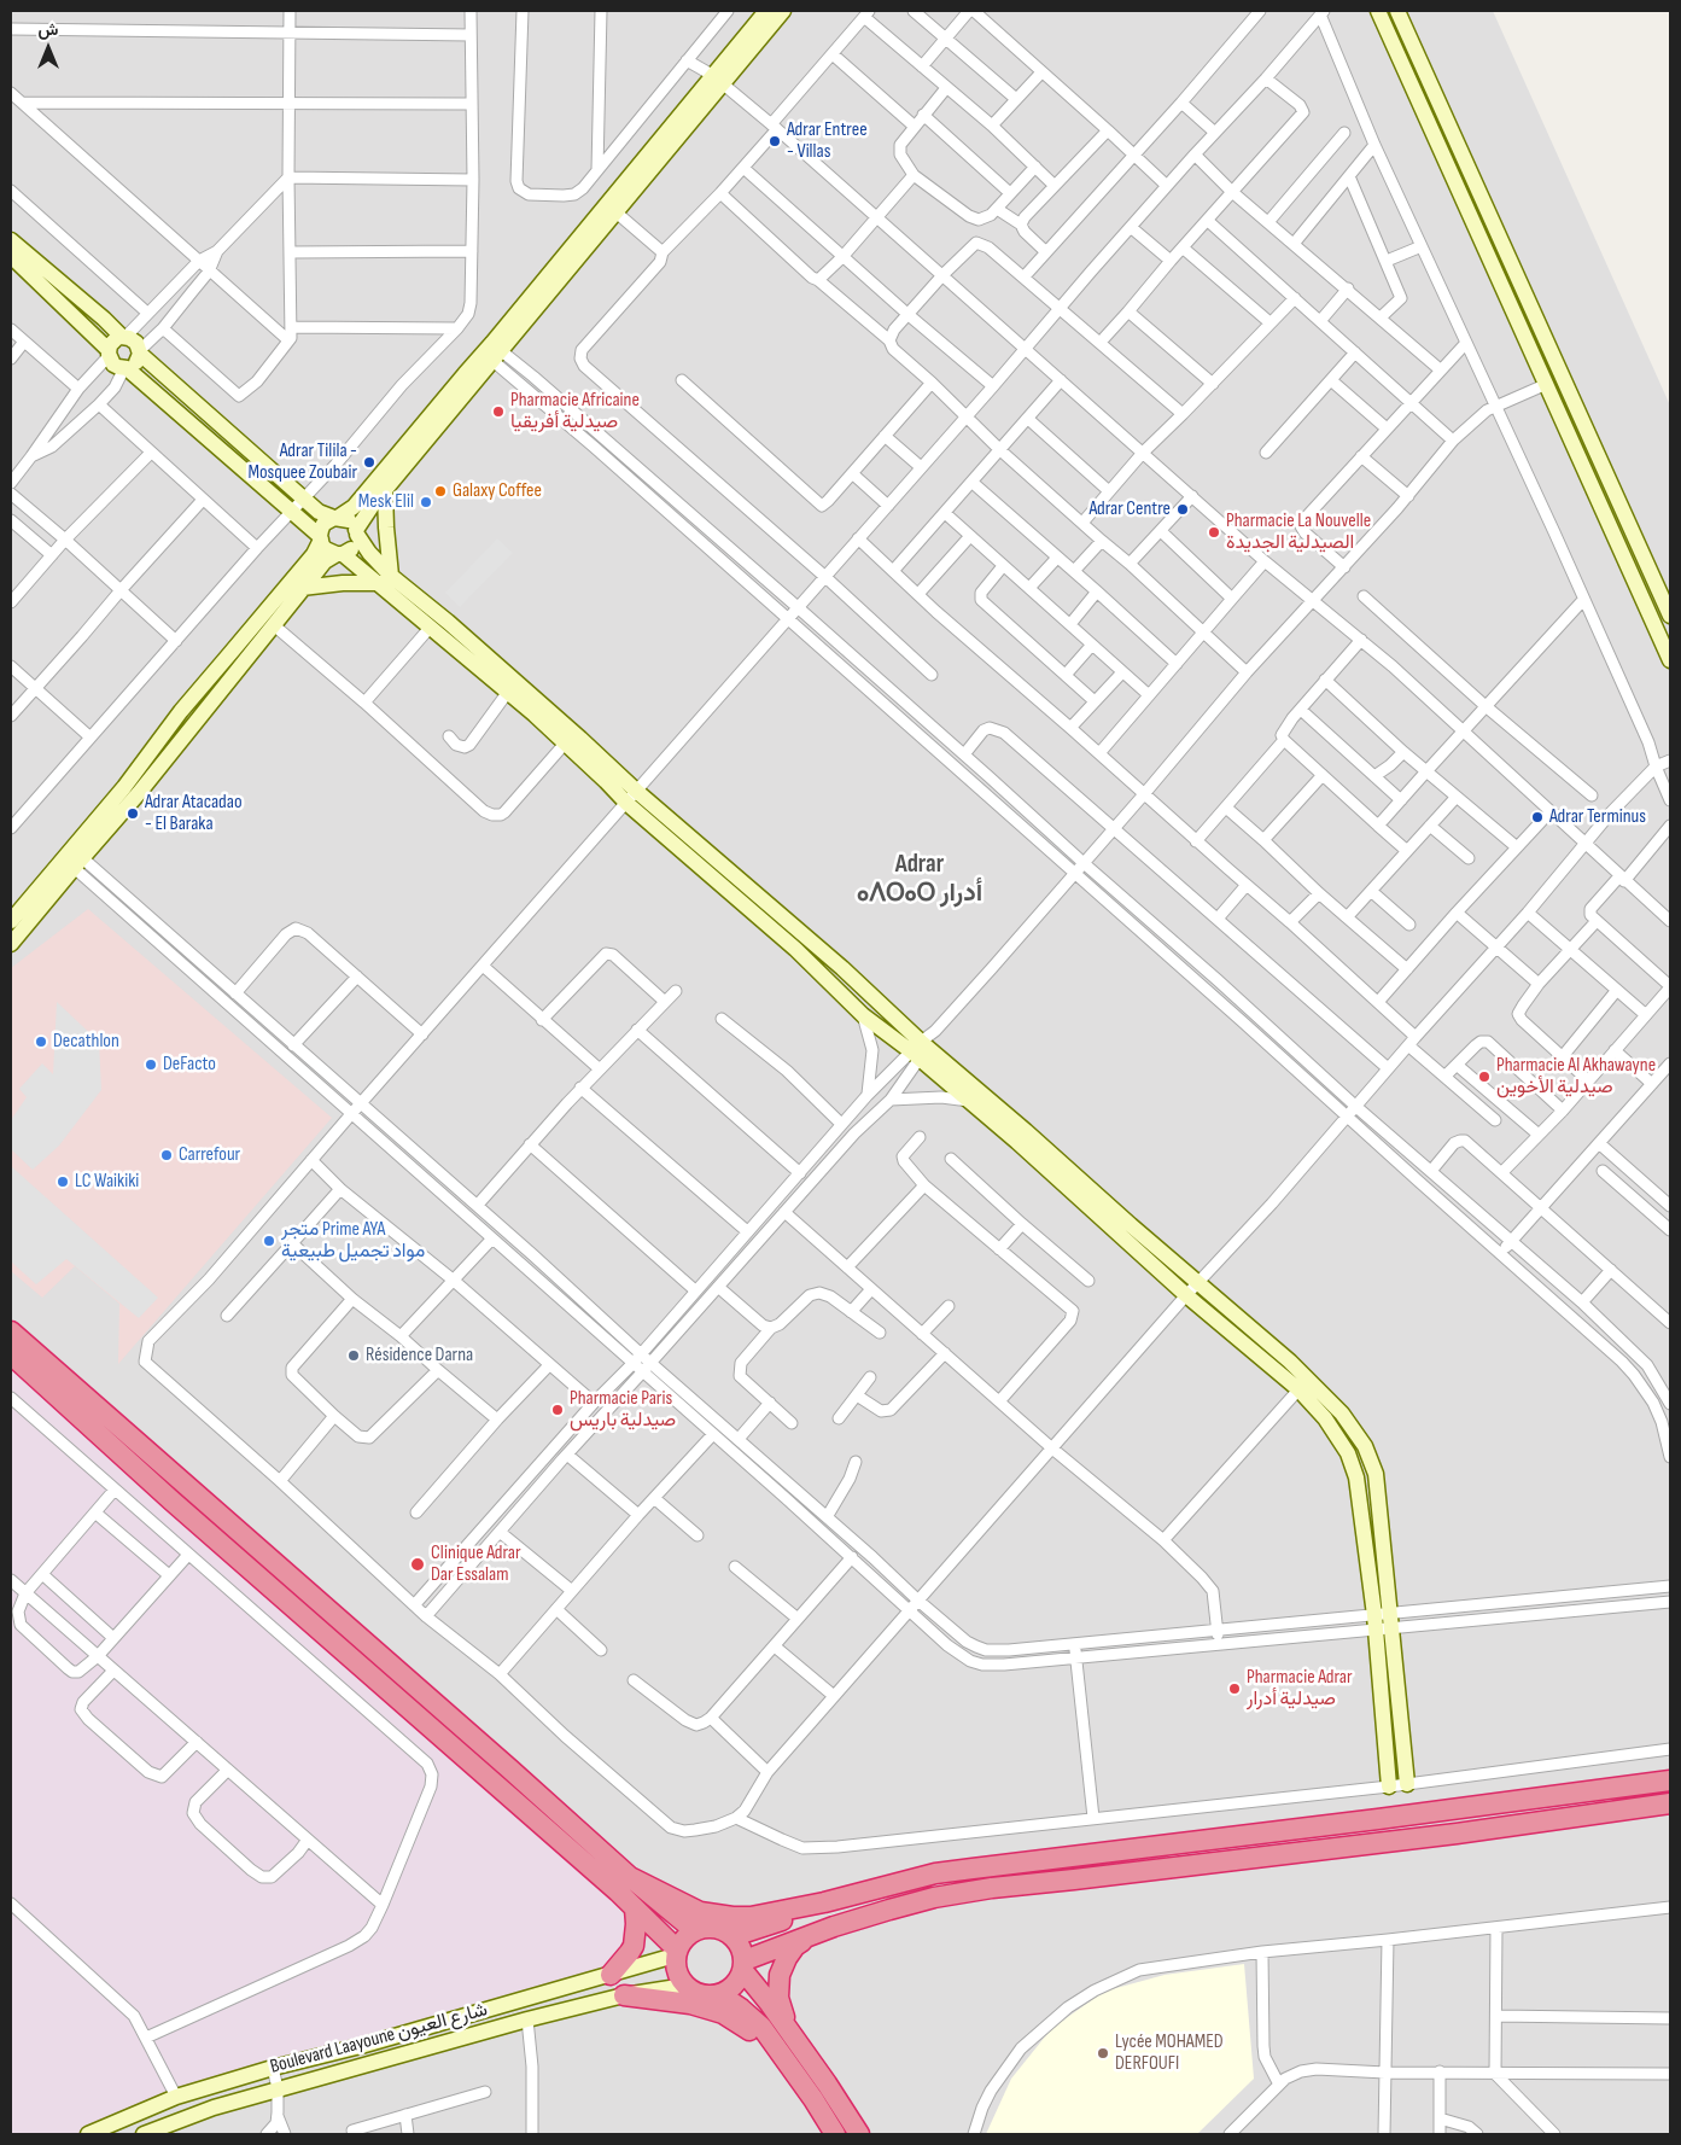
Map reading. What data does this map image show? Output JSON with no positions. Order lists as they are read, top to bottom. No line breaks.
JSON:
{"streets":{"street":["Boulevard Laayoune شارع العيون"]},"districts":["Adrar ⴰⴷⵔⴰⵔ أدرار"],"places":["Adrar Entree - Villas","Pharmacie Africaine صيدلية أفريقيا","Adrar Tilila - Mosquee Zoubair","Galaxy Coffee","Mesk Elil","Adrar Centre","Pharmacie La Nouvelle الصيدلية الجديدة","Adrar Atacadao - El Baraka","Adrar Terminus","Decathlon","DeFacto","Pharmacie Al Akhawayne صيدلية الأخوين","Carrefour","LC Waikiki","متجر Prime AYA مواد تجميل طبيعية","Résidence Darna","Pharmacie Paris صيدلية باريس","Clinique Adrar Dar Essalam","Pharmacie Adrar صيدلية أدرار","Lycée MOHAMED DERFOUFI"],"north":"top"}
